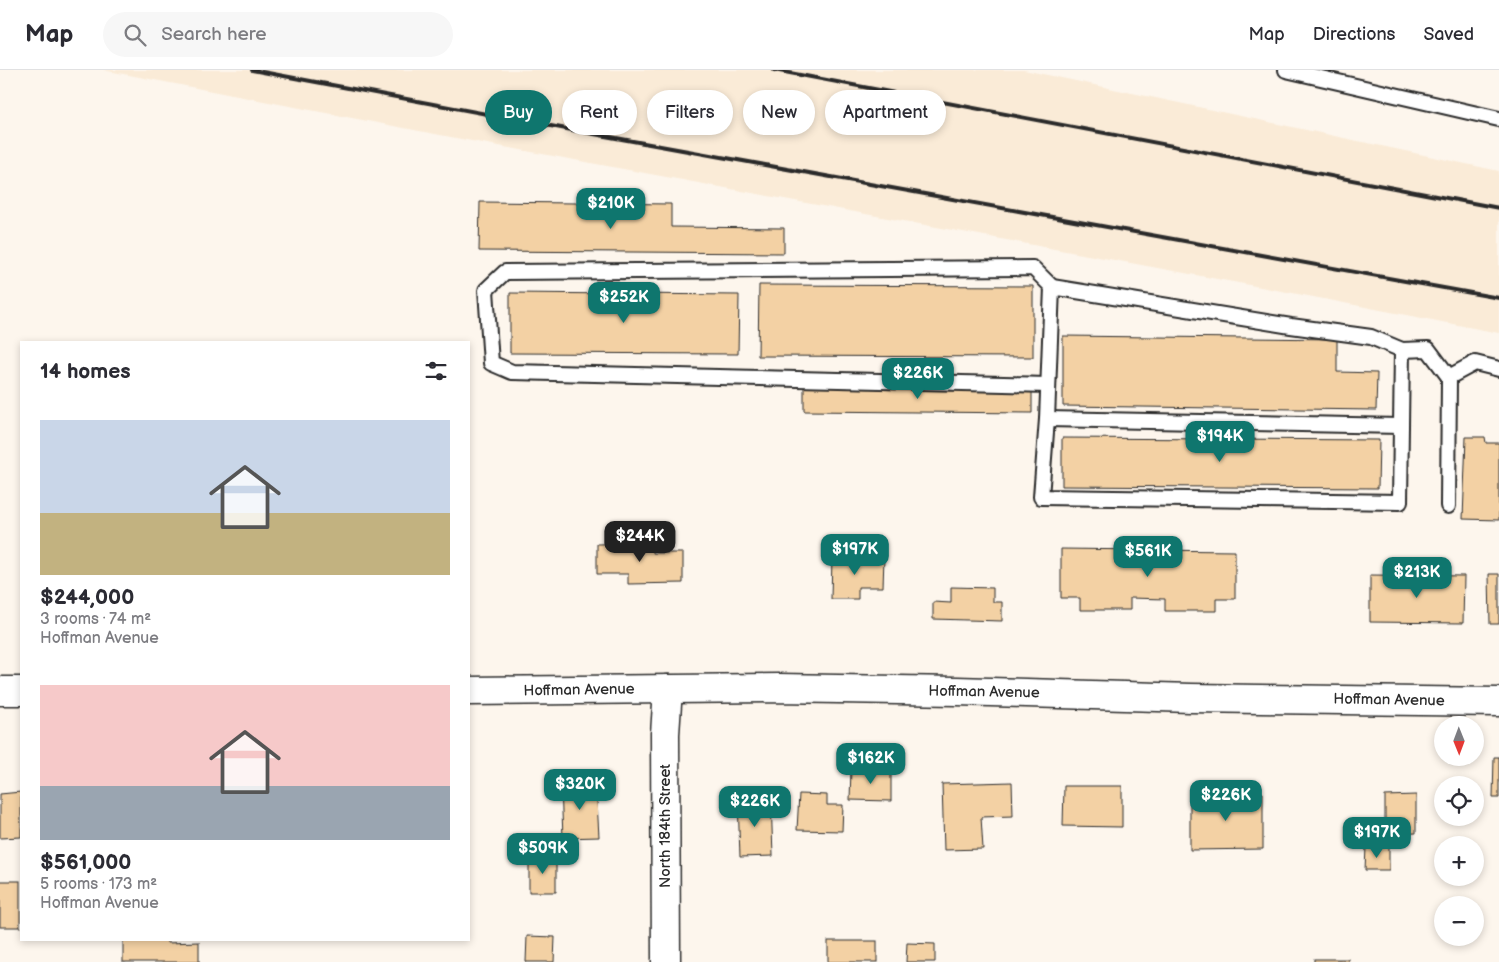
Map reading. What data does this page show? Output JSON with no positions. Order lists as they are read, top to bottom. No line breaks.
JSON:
{"streets":{"street":["Hoffman Avenue","North 184th Street"]},"crossings":[["Hoffman Avenue","North 184th Street"]],"north":"bottom","page":{"header":"Map","search":"Search here","nav":["Map","Directions","Saved"],"chip":["Buy","Rent","Filters","New","Apartment"],"price":["$210K","$252K","$226K","$194K","$244K","$197K","$561K","$213K","$162K","$320K","$226K","$226K","$197K","$509K"],"heading":"14 homes","list":[{"name":"$244,000","note":"3 rooms · 74 m² · Hoffman Avenue"},{"name":"$561,000","note":"5 rooms · 173 m² · Hoffman Avenue"}],"map_buttons":["+","−"]}}
